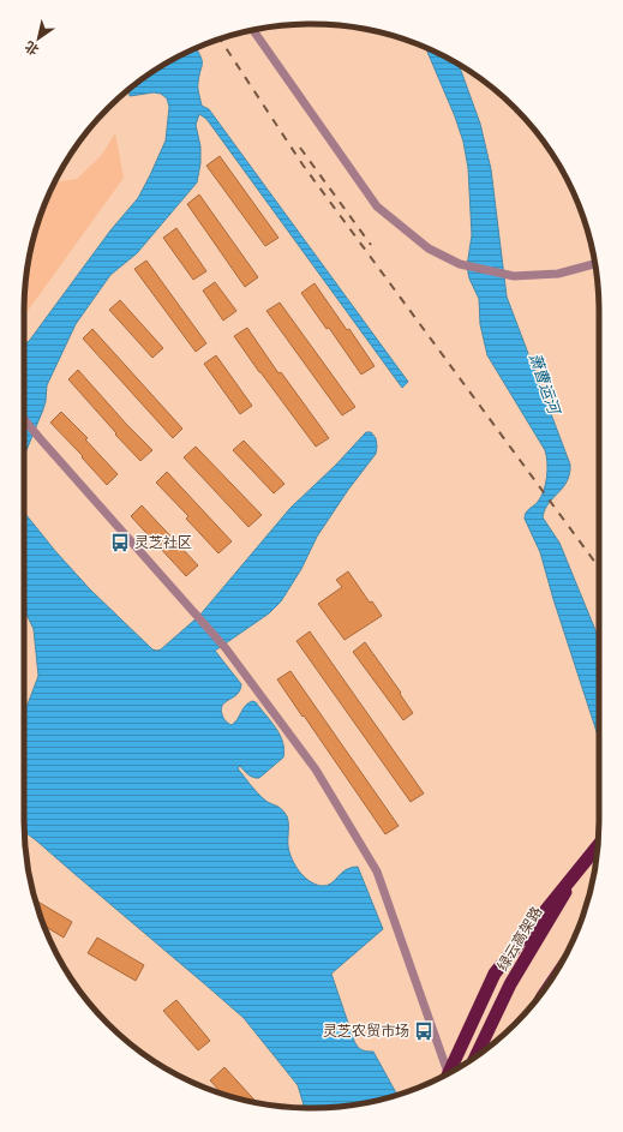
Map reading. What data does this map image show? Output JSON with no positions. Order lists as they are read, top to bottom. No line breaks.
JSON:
{"streets":{"highway":["绿云高架路"]},"water":["萧曹运河"],"places":{"bus stop":["灵芝社区","灵芝农贸市场"]},"north":"bottom left"}
